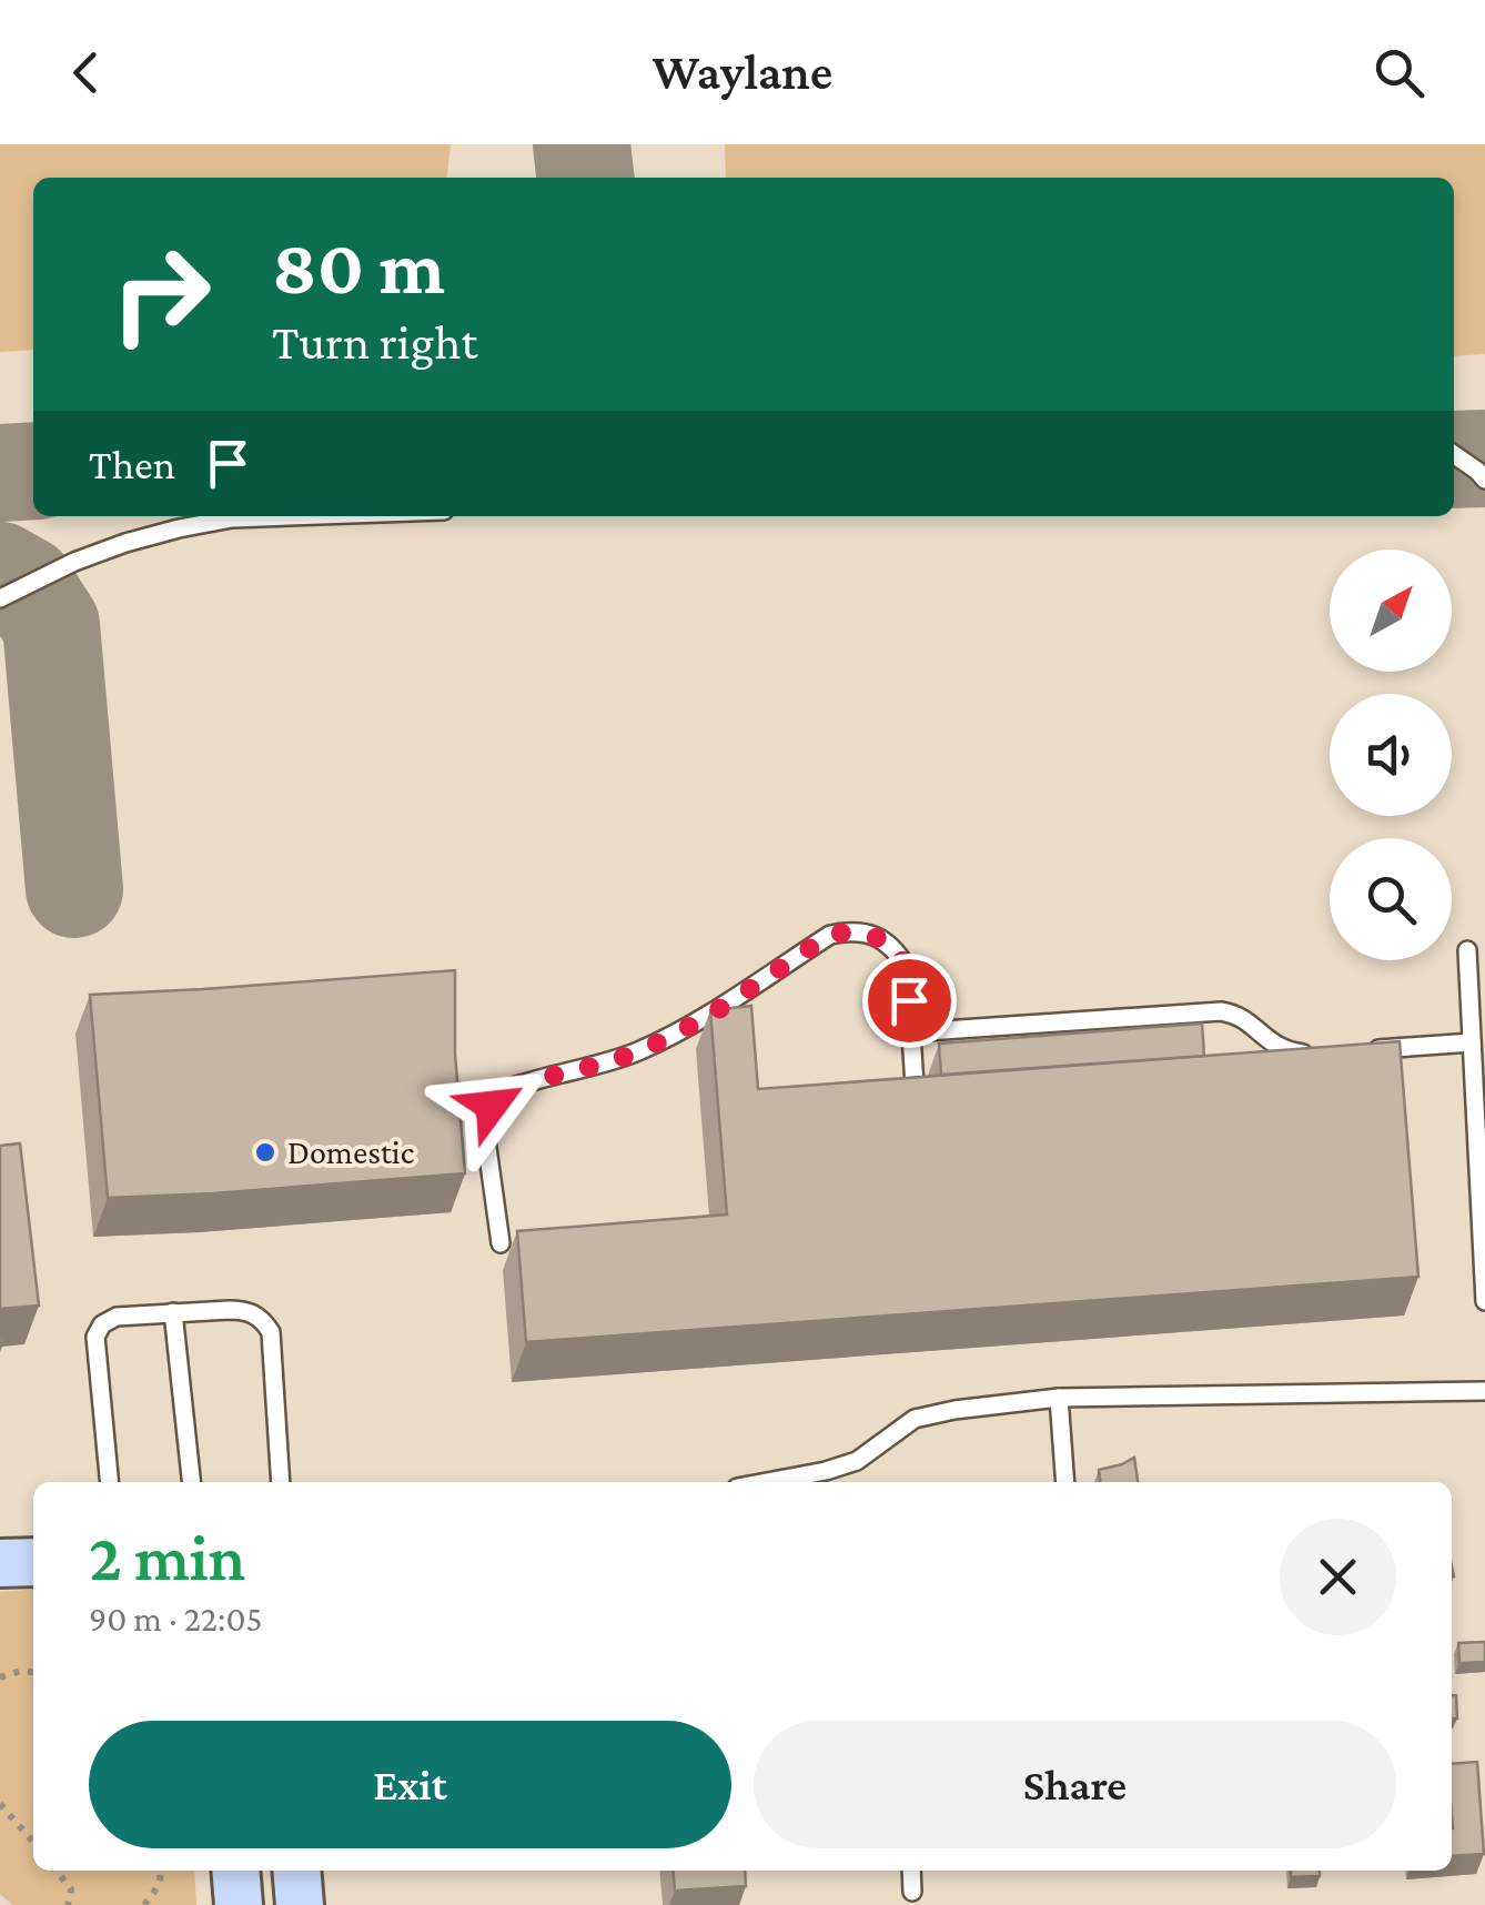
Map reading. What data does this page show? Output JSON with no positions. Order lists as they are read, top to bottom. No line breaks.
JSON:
{"places":["Domestic"],"north":"top right","page":{"header":"Waylane","turn":["80 m","Turn right"],"then":"Then","heading":["2 min","90 m · 22:05"],"buttons":["Exit","Share"]}}
